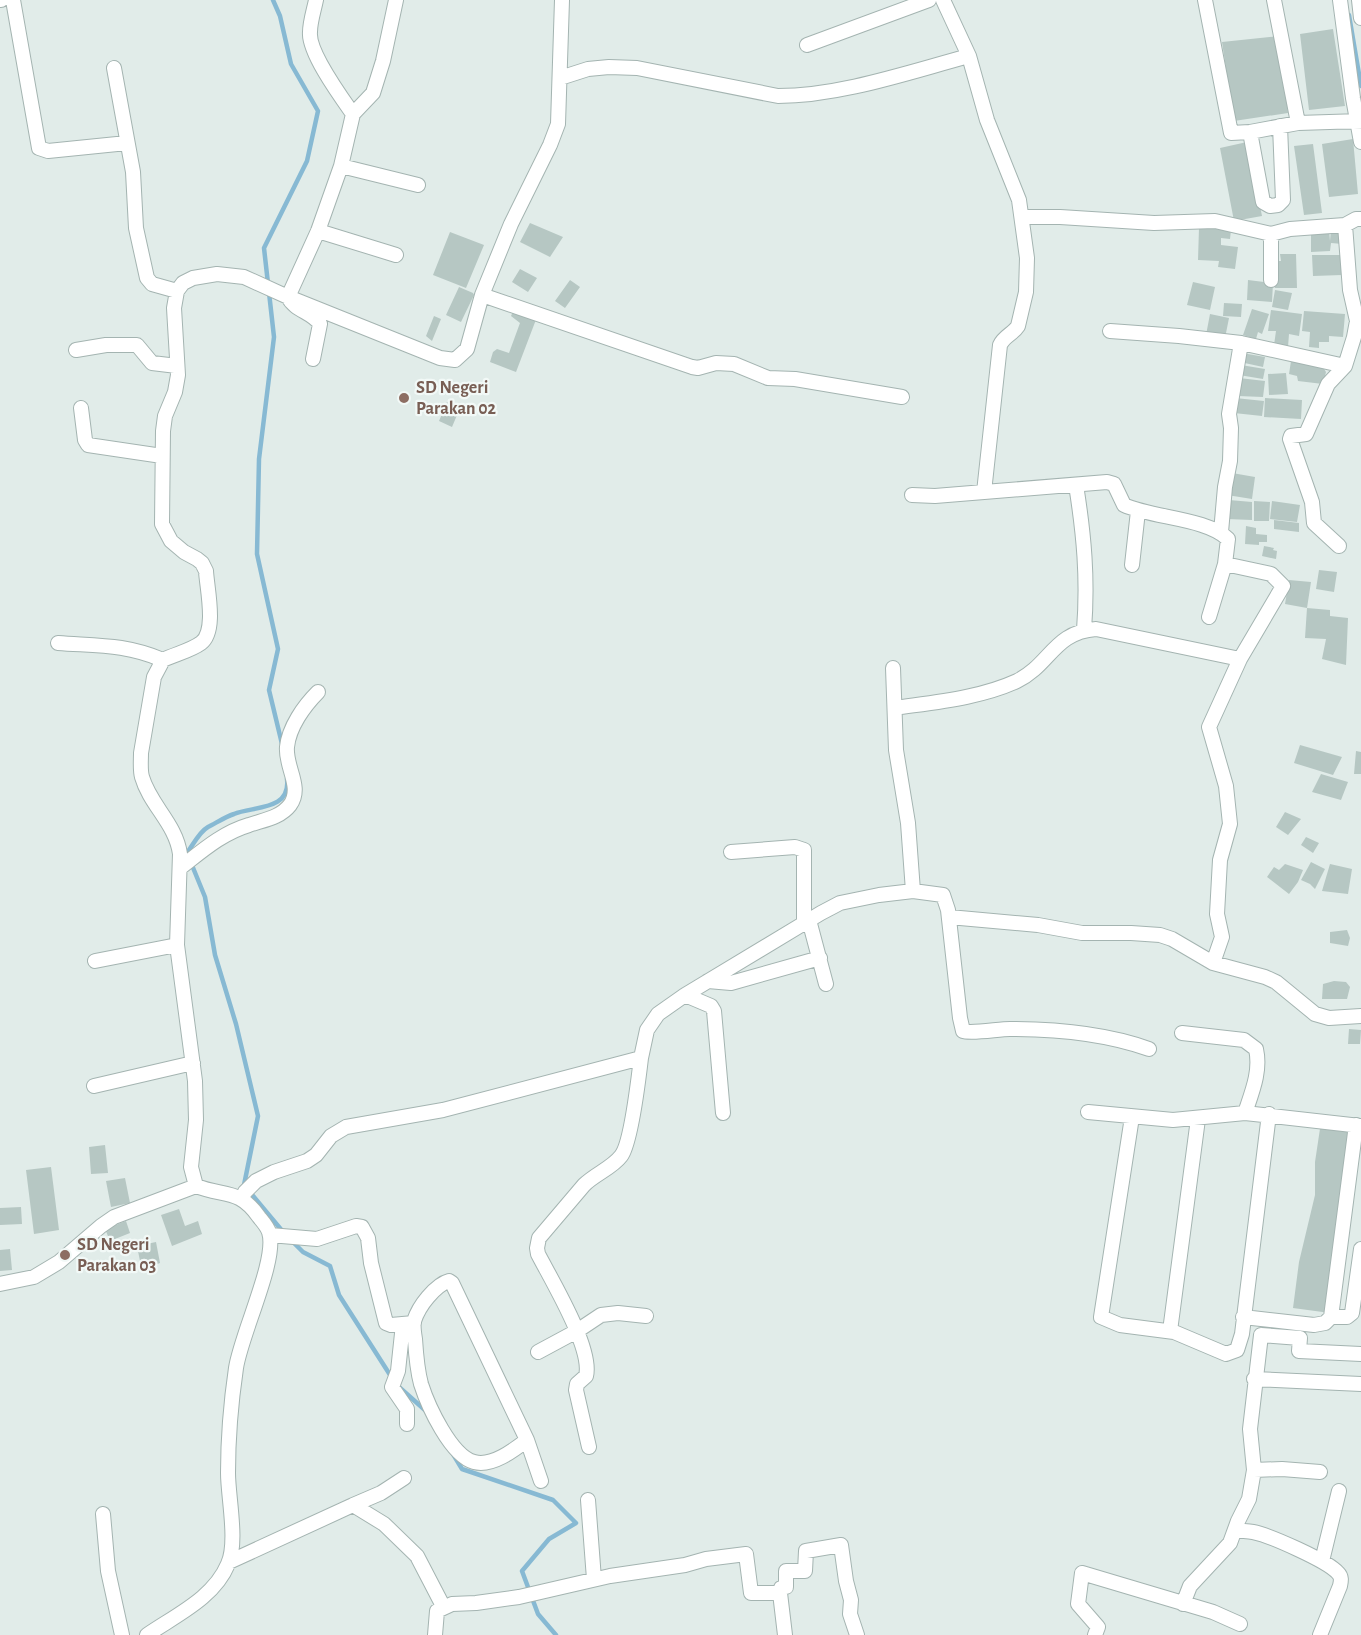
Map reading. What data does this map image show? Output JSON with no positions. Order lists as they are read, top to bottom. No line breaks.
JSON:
{"places":["SD Negeri Parakan 02","SD Negeri Parakan 03"]}
